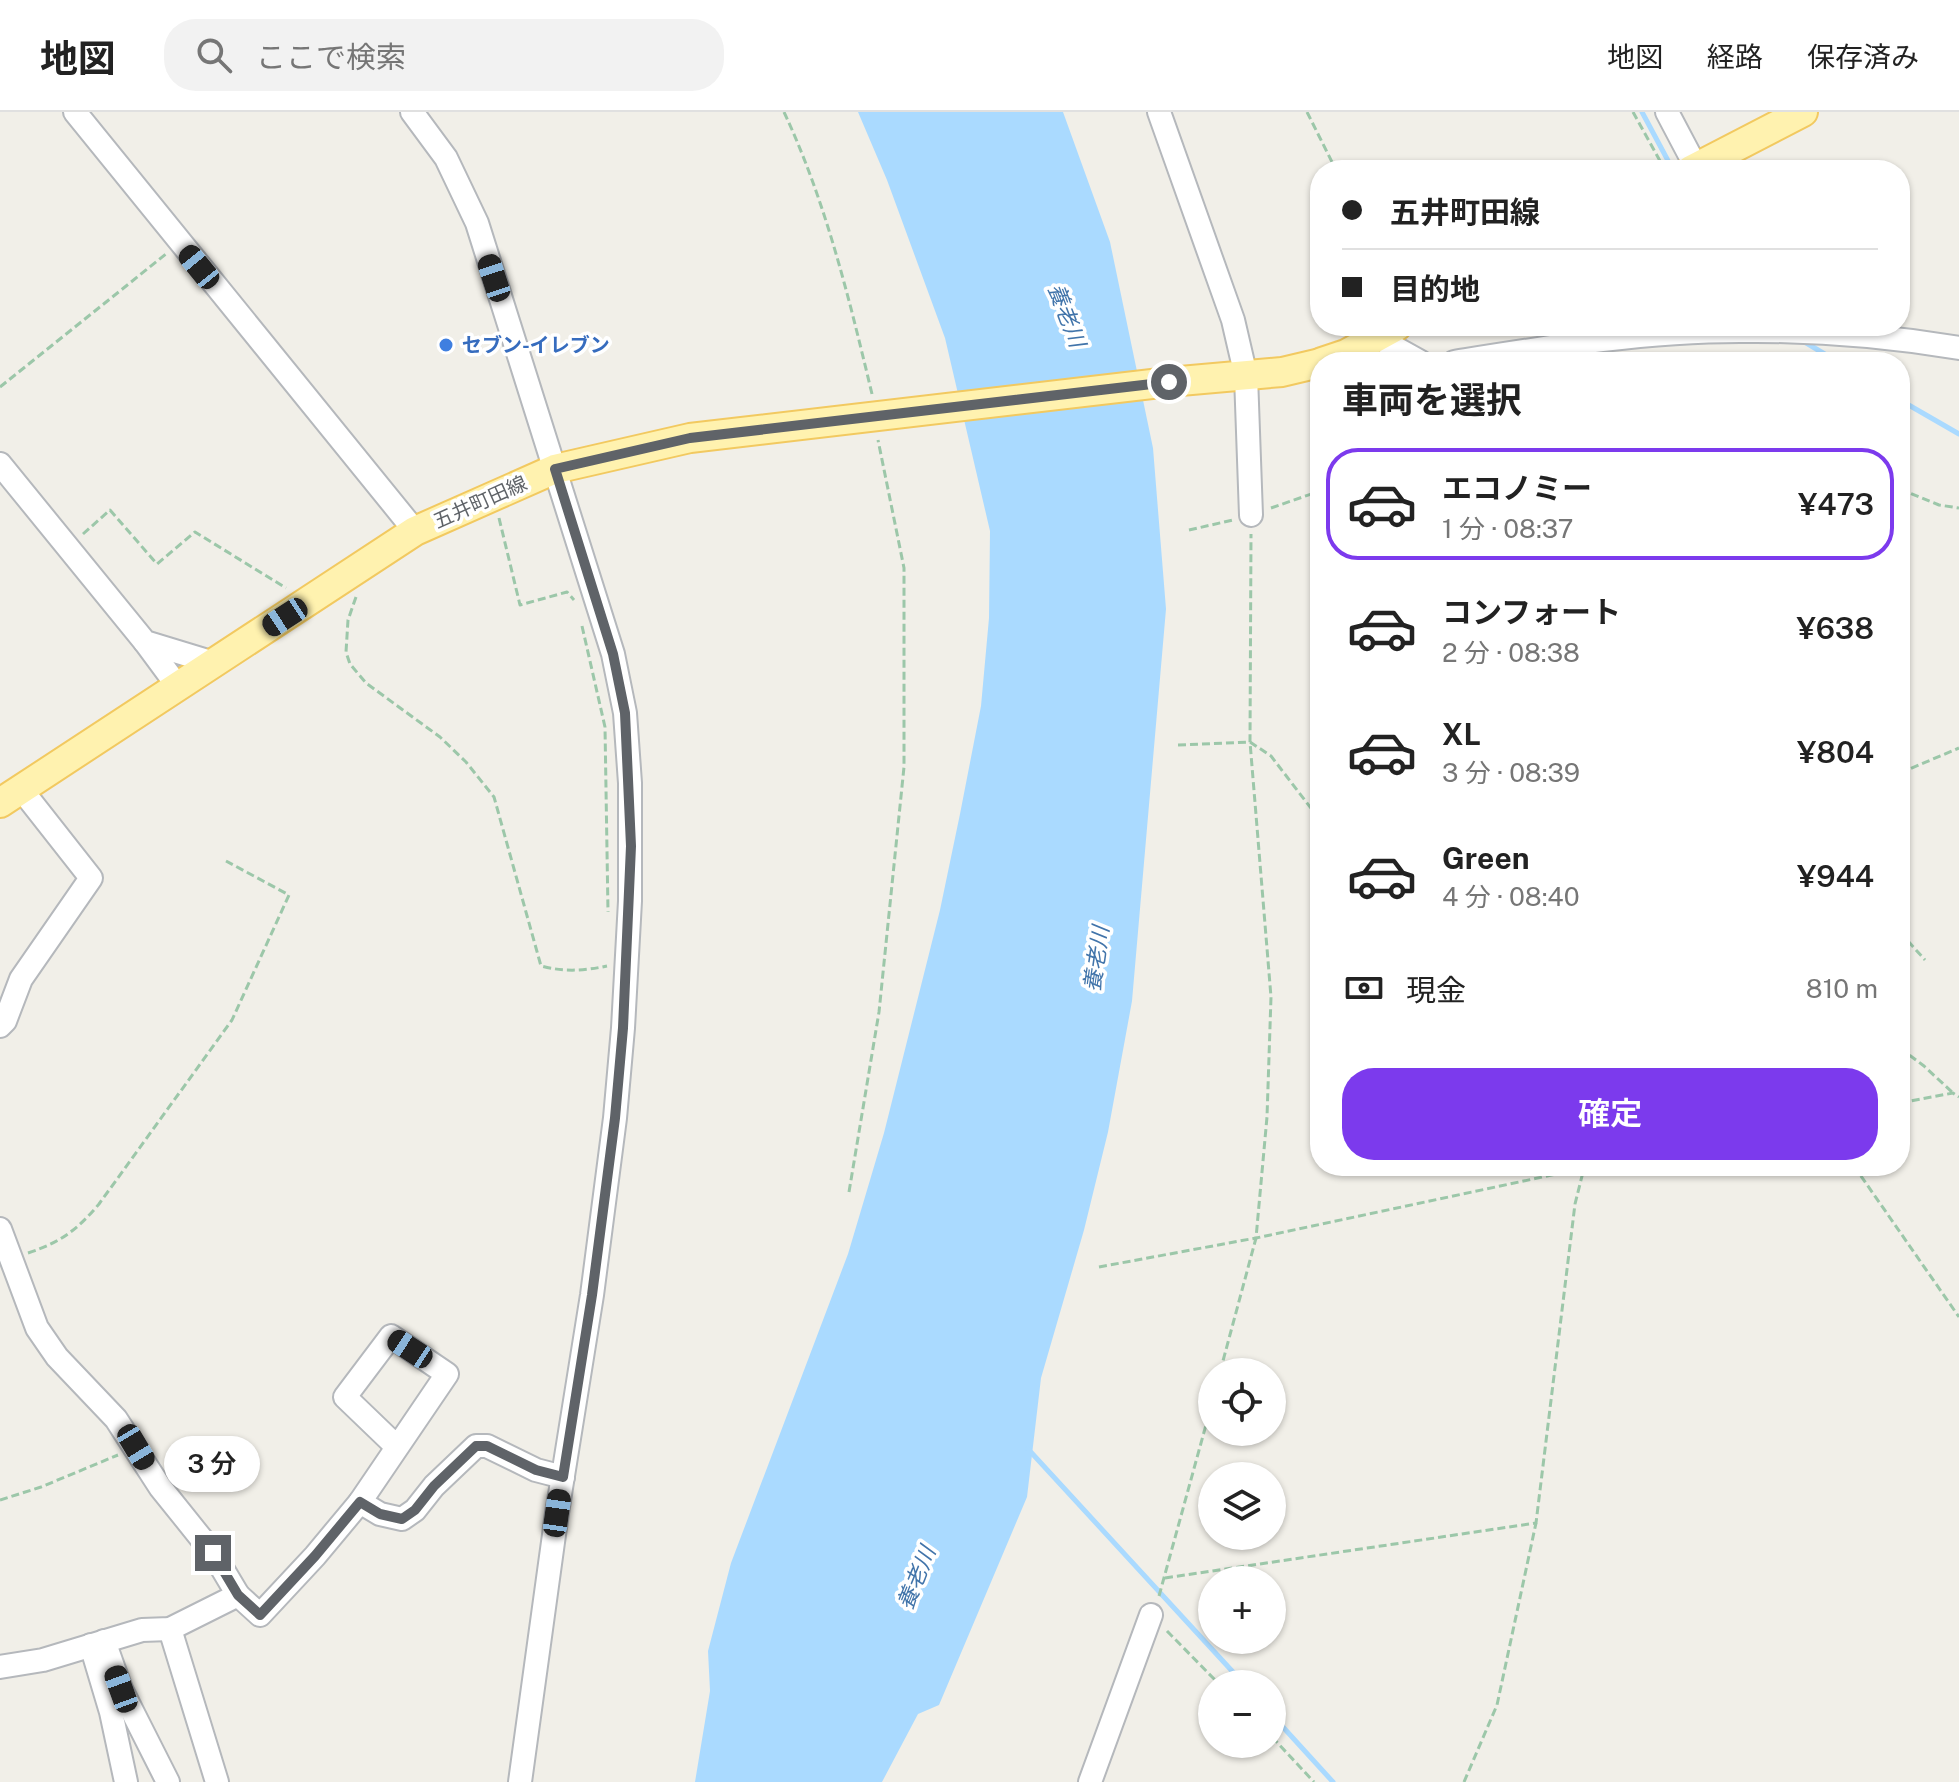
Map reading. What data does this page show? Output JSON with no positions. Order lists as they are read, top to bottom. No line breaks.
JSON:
{"streets":{"main road":["五井町田線"]},"water":["養老川"],"places":["セブン-イレブン"],"page":{"header":"地図","search":"ここで検索","nav":["地図","経路","保存済み"],"banner":["五井町田線","目的地"],"heading":"車両を選択","list":[{"name":"エコノミー","note":"1 分 · 08:37","value":"¥473"},{"name":"コンフォート","note":"2 分 · 08:38","value":"¥638"},{"name":"XL","note":"3 分 · 08:39","value":"¥804"},{"name":"Green","note":"4 分 · 08:40","value":"¥944"}],"pay":["現金","810 m"],"buttons":"確定","map_buttons":["+","−"],"bubble":"3 分"}}
